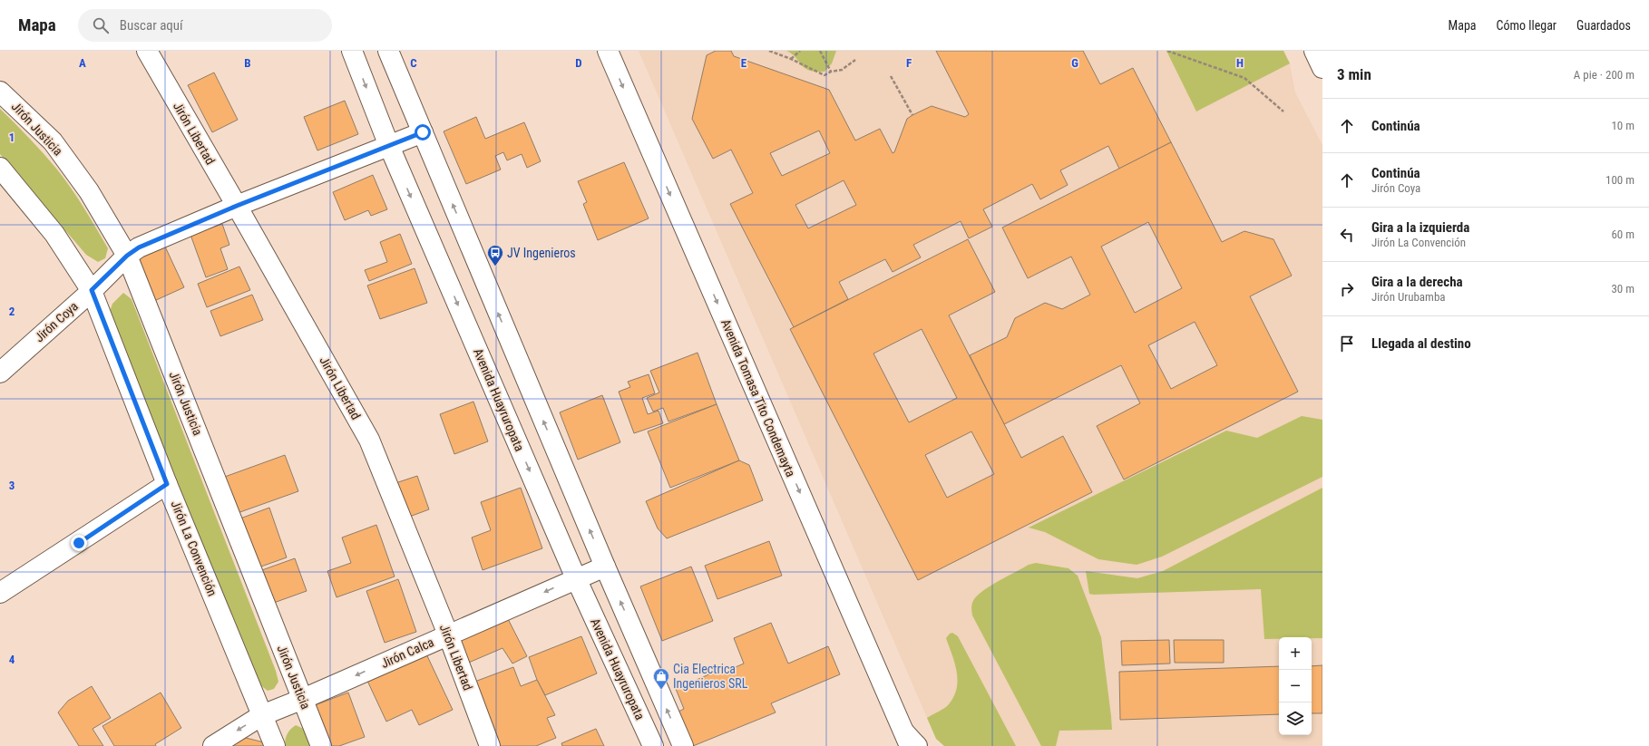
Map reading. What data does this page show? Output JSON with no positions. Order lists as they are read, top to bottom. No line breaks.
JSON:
{"streets":{"street":["Jirón Justicia","Jirón Libertad","Jirón Coya","Avenida Tomasa Tito Condemayta","Avenida Huayruropata","Jirón La Convención","Jirón Calca"]},"crossings":[["Jirón Justicia","Jirón Coya"],["Jirón Justicia","Jirón Calca"],["Jirón Libertad","Jirón Coya"],["Jirón Libertad","Jirón Calca"],["Jirón Coya","Avenida Huayruropata"],["Jirón Coya","Jirón La Convención"],["Avenida Huayruropata","Jirón Calca"],["Jirón La Convención","Jirón Calca"]],"one_way":["Avenida Tomasa Tito Condemayta","Jirón Calca"],"places":{"bus stop":["JV Ingenieros"],"shop":["Cia Electrica Ingenieros SRL"]},"page":{"header":"Mapa","search":"Buscar aquí","nav":["Mapa","Cómo llegar","Guardados"],"heading":["3 min","A pie · 200 m"],"list":[["Continúa","10 m"],["Continúa","Jirón Coya","100 m"],["Gira a la izquierda","Jirón La Convención","60 m"],["Gira a la derecha","Jirón Urubamba","30 m"],"Llegada al destino"],"map_buttons":["+","−"]},"grid":{"columns":["A","B","C","D","E","F","G","H"],"rows":["1","2","3","4"]}}
